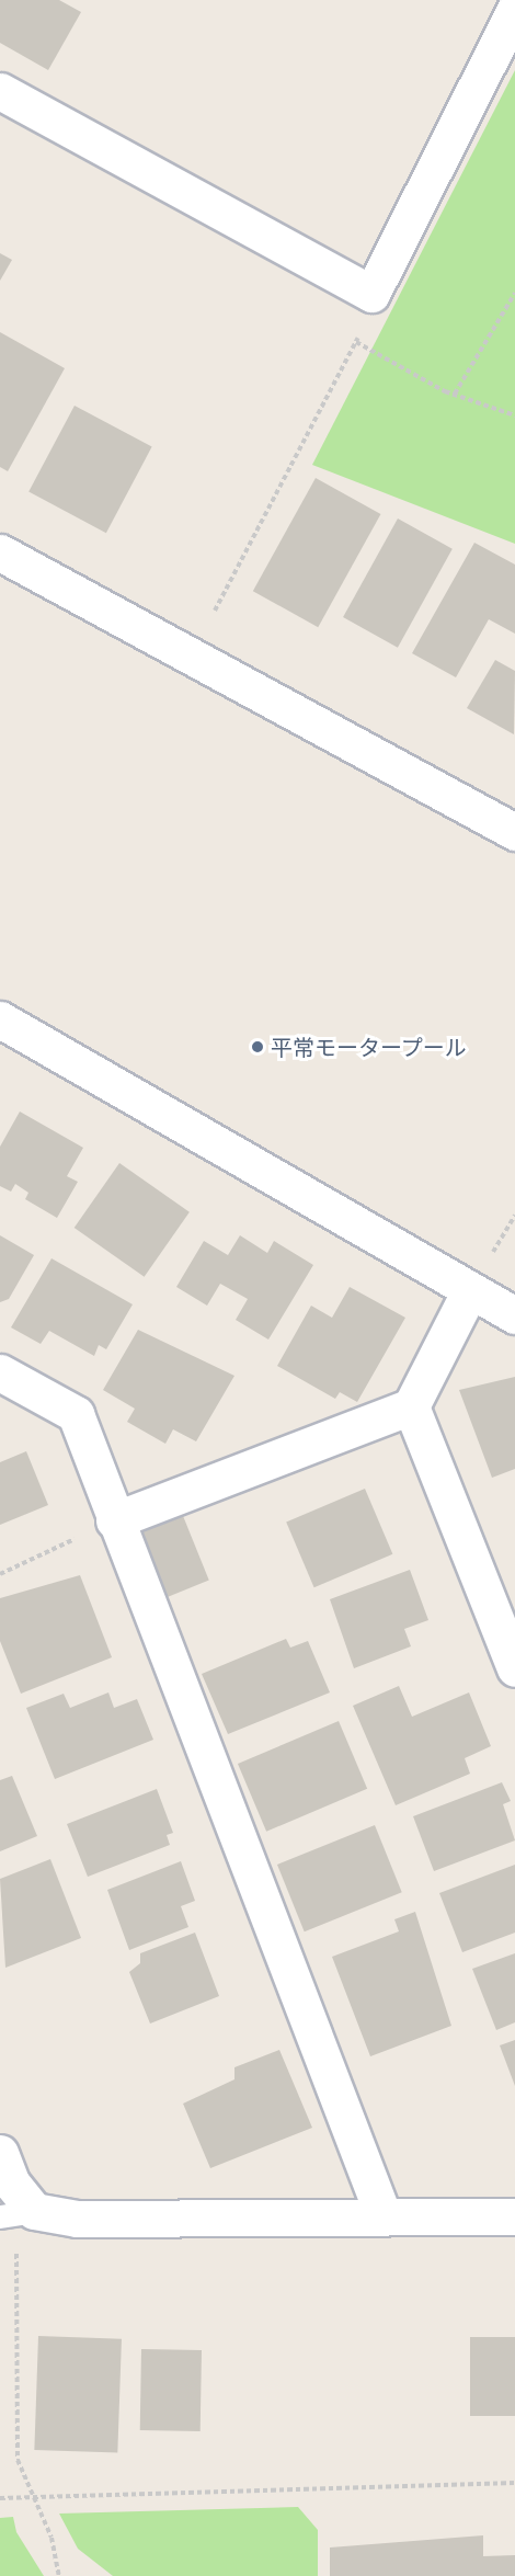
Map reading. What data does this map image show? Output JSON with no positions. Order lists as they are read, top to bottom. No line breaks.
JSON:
{"places":["平常モータープール"]}
